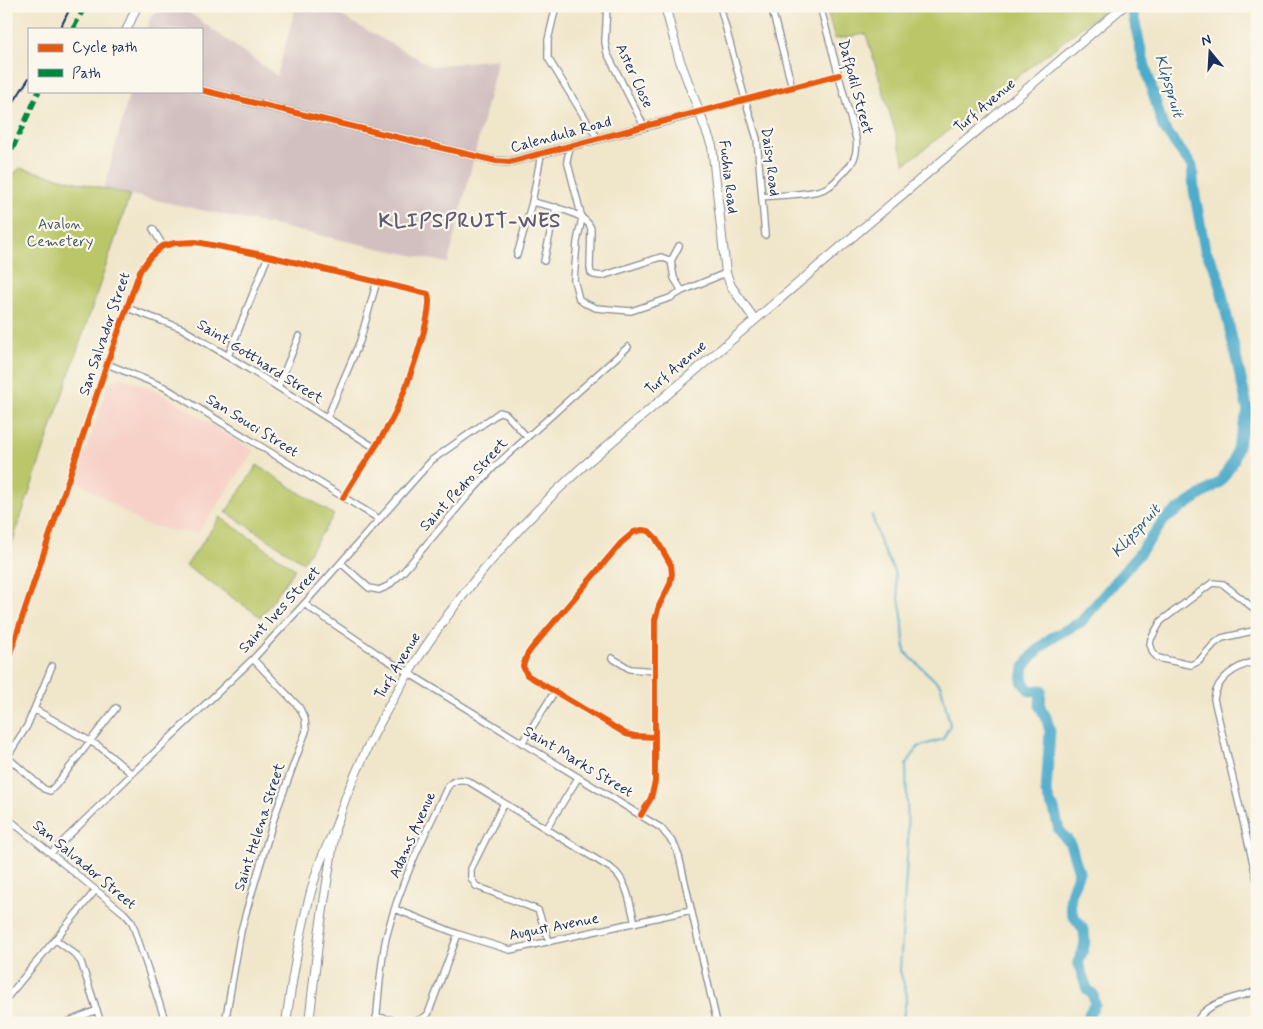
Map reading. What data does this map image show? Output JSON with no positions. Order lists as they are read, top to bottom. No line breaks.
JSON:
{"streets":{"main road":["Turf Avenue","Calendula Road","Fuchia Road"],"street":["Aster Close","Daffodil Street","Daisy Road","San Salvador Street","Saint Gotthard Street","San Souci Street","Saint Pedro Street","Saint Ives Street","Saint Marks Street","Saint Helena Street","Adams Avenue","August Avenue"]},"crossings":[["Aster Close","Calendula Road"],["Daffodil Street","Calendula Road"],["Daffodil Street","Daisy Road"],["Turf Avenue","Fuchia Road"],["Turf Avenue","Saint Marks Street"],["Calendula Road","Daisy Road"],["Calendula Road","Fuchia Road"],["San Salvador Street","Saint Gotthard Street"],["San Salvador Street","San Souci Street"],["San Salvador Street","Saint Ives Street"],["San Souci Street","Saint Ives Street"],["Saint Pedro Street","Saint Ives Street"],["Saint Ives Street","Saint Marks Street"],["Saint Ives Street","Saint Helena Street"],["Saint Marks Street","August Avenue"],["Adams Avenue","August Avenue"]],"districts":["KLIPSPRUIT-WES"],"water":["Klipspruit"],"parks":["Avalon Cemetery"],"legend":["Cycle path","Path"],"north":"top"}
